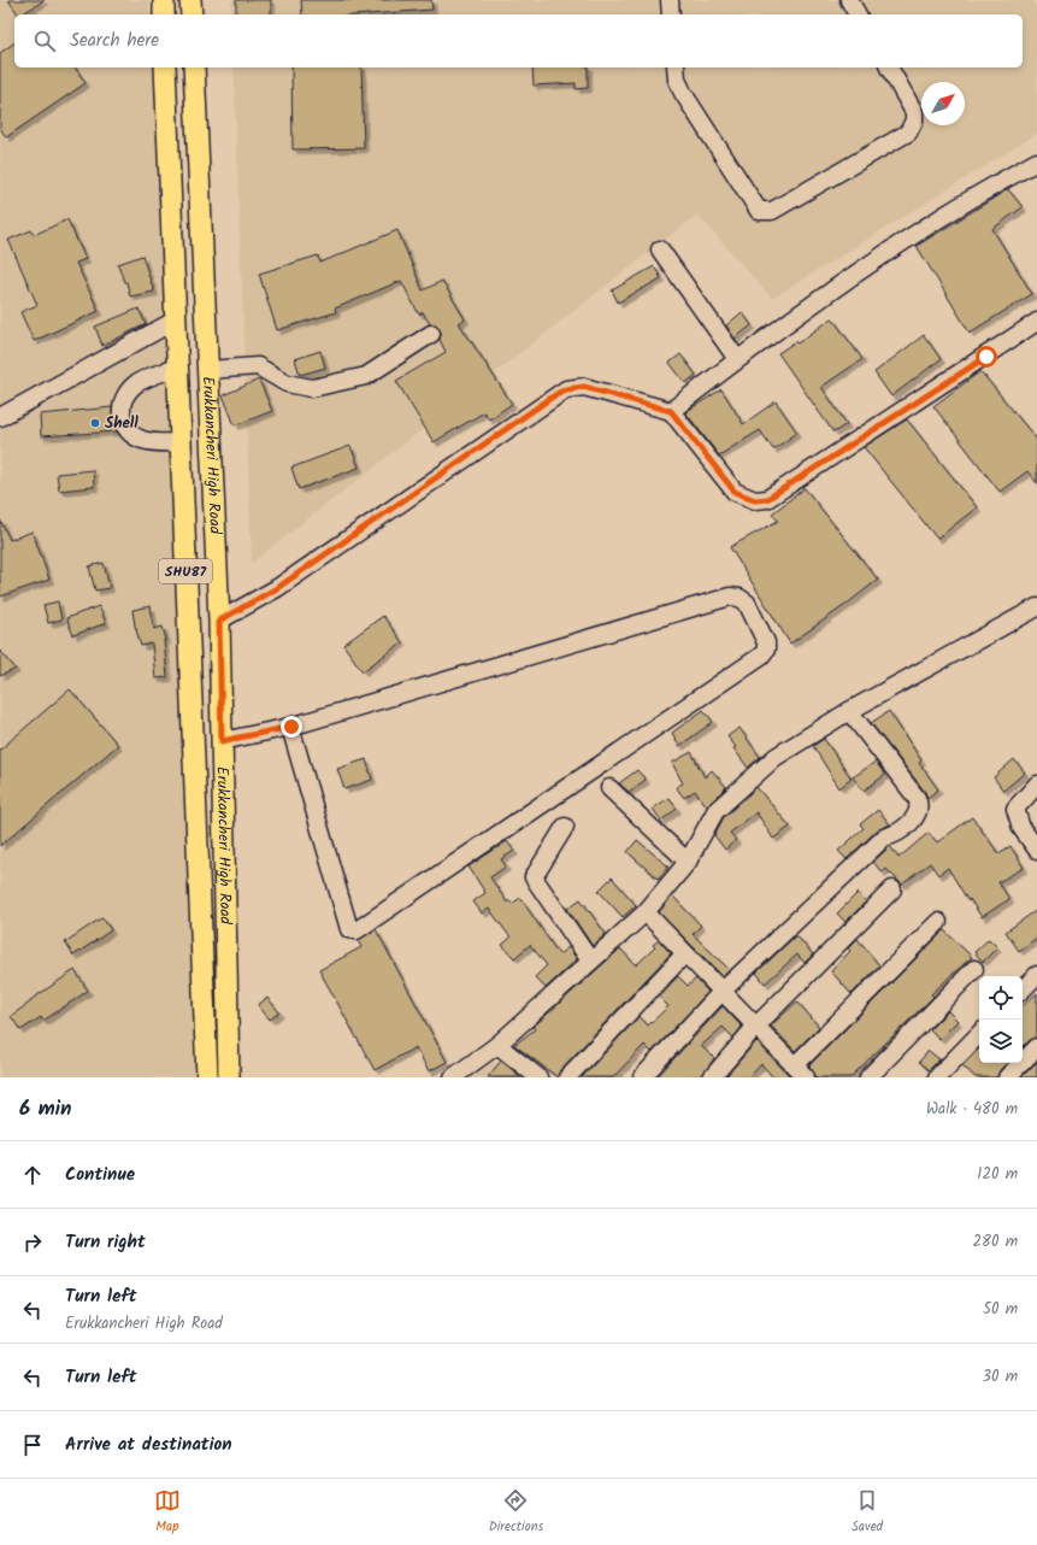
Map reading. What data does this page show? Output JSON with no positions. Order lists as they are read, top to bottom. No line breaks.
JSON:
{"streets":{"main road":["Erukkancheri High Road","SHU87"]},"places":["Shell"],"north":"top right","page":{"search":"Search here","heading":["6 min","Walk · 480 m"],"list":[["Continue","120 m"],["Turn right","280 m"],["Turn left","Erukkancheri High Road","50 m"],["Turn left","30 m"],"Arrive at destination"],"nav":["Map","Directions","Saved"]}}
